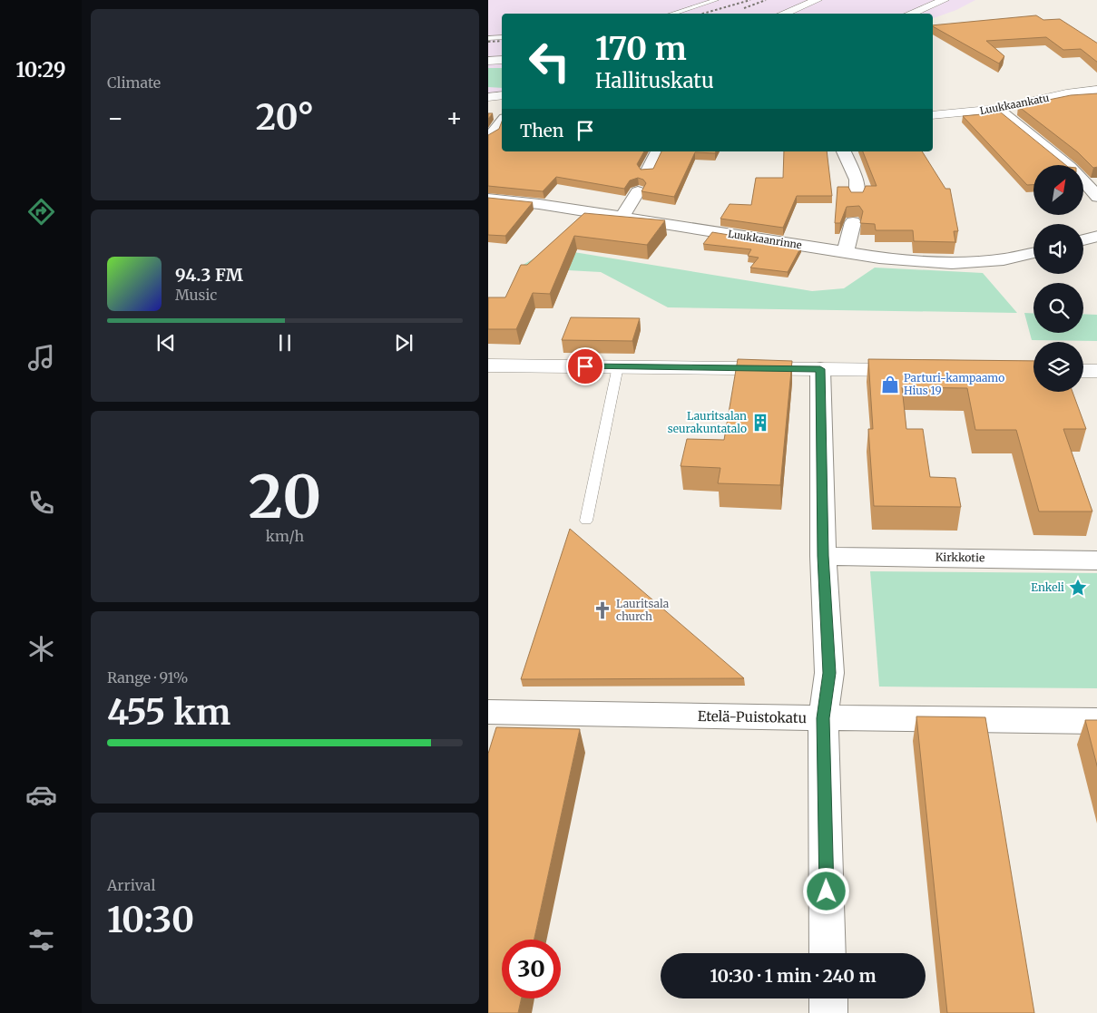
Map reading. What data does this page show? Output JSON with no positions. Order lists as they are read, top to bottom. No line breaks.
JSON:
{"streets":{"street":["Luukkaankatu","Luukkaanrinne","Kirkkotie","Etelä-Puistokatu"]},"places":{"shop":["Parturi-kampaamo Hius 19"],"building":["Lauritsalan seurakuntatalo"],"place":["Enkeli"],"church":["Lauritsala church"]},"north":"top right","page":{"tabs":"10:29","tile":["Climate",["20","km/h"],["Range · 91%","455 km"],["Arrival","10:30"]],"turn":["170 m","Hallituskatu"],"heat":["−","20°","+"],"then":"Then","song":["94.3 FM","Music"],"limit":"30","trip":"10:30 · 1 min · 240 m"}}
